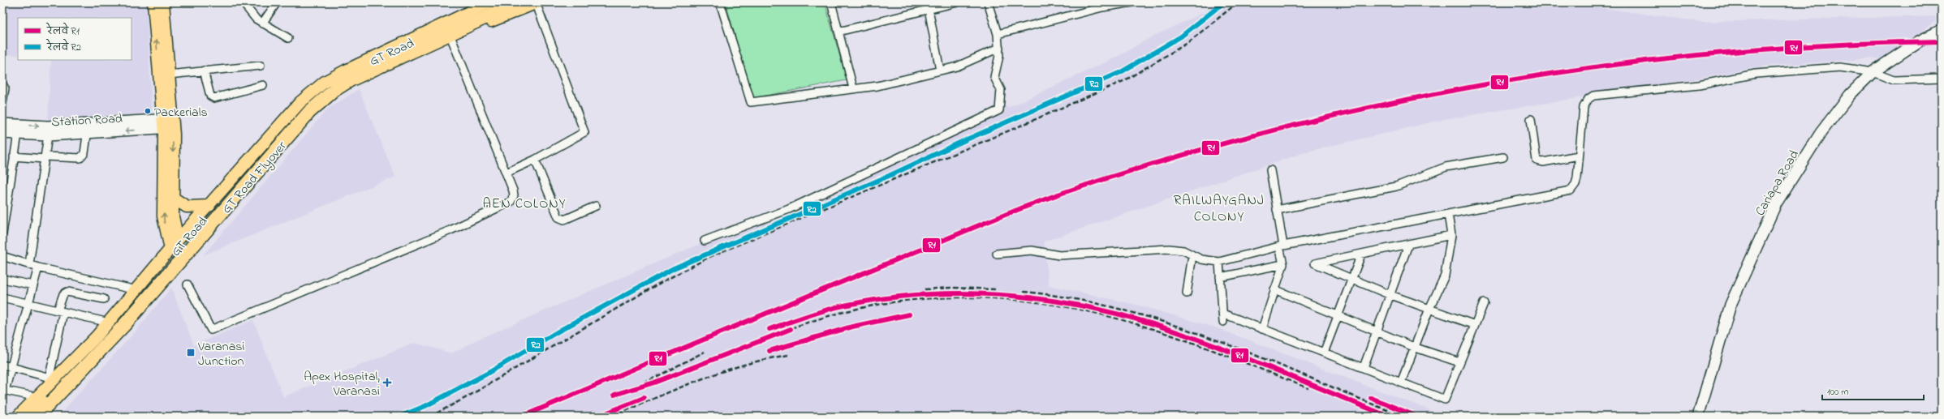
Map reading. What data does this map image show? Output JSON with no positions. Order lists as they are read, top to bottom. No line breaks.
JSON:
{"streets":{"highway":["GT Road Flyover"],"main road":["GT Road"],"street":["Station Road","Cariapa Road"]},"districts":["RAILWAYGANJ COLONY","AEN COLONY"],"places":{"other":["Packerials"],"transit":["Varanasi Junction"],"health":["Apex Hospital, Varanasi"]},"lines":["rail line R2","rail line R1"],"legend":["रेलवे R1","रेलवे R2"],"scale_bar":"100 m"}
